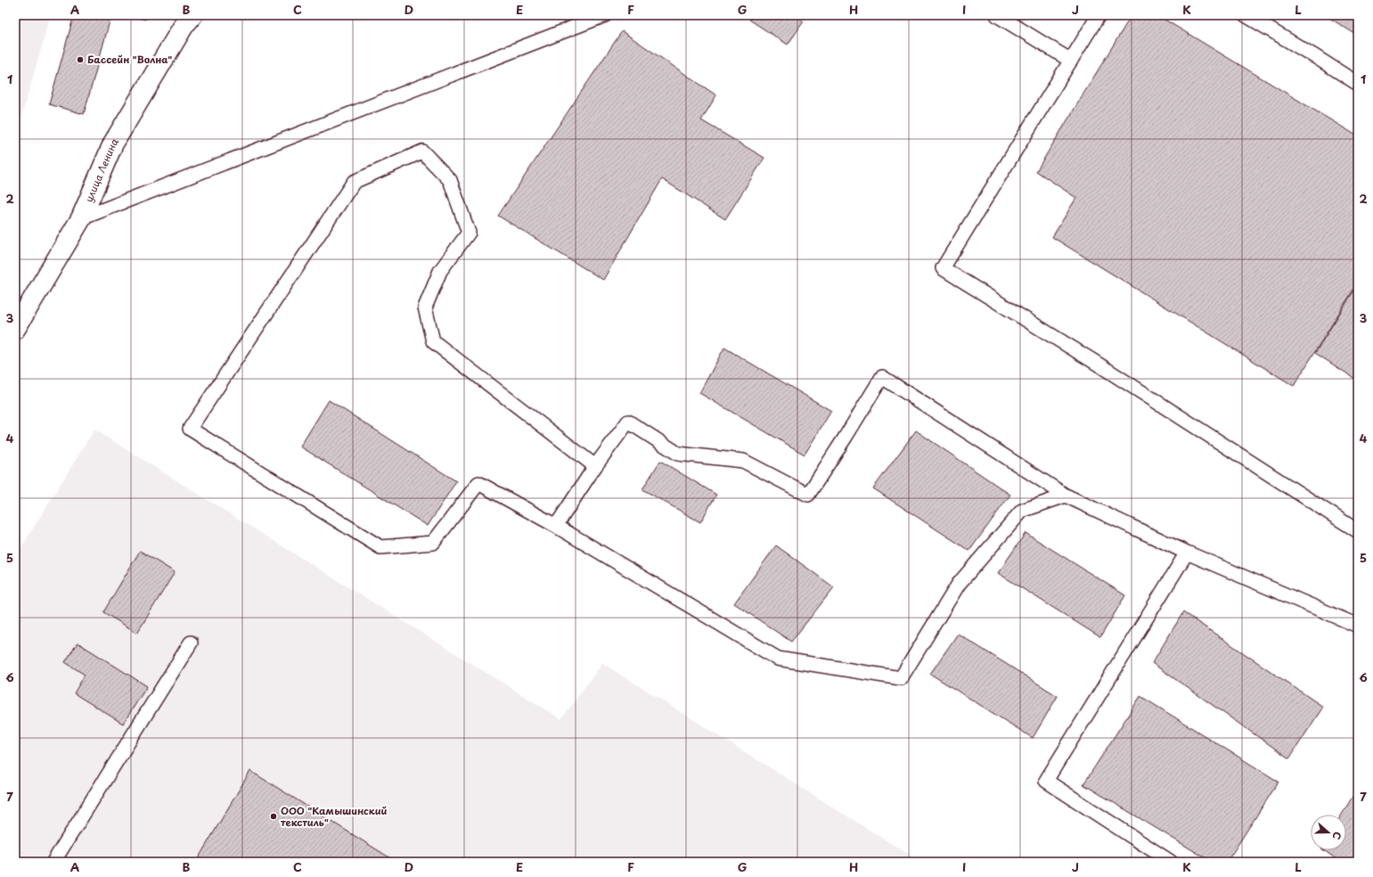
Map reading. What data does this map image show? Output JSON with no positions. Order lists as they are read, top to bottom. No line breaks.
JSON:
{"streets":{"street":["улица Ленина"]},"places":["Бассейн \"Волна\"","ООО \"Камышинский текстиль\""],"north":"right","grid":{"columns":["A","B","C","D","E","F","G","H","I","J","K","L"],"rows":["1","2","3","4","5","6","7"]}}
